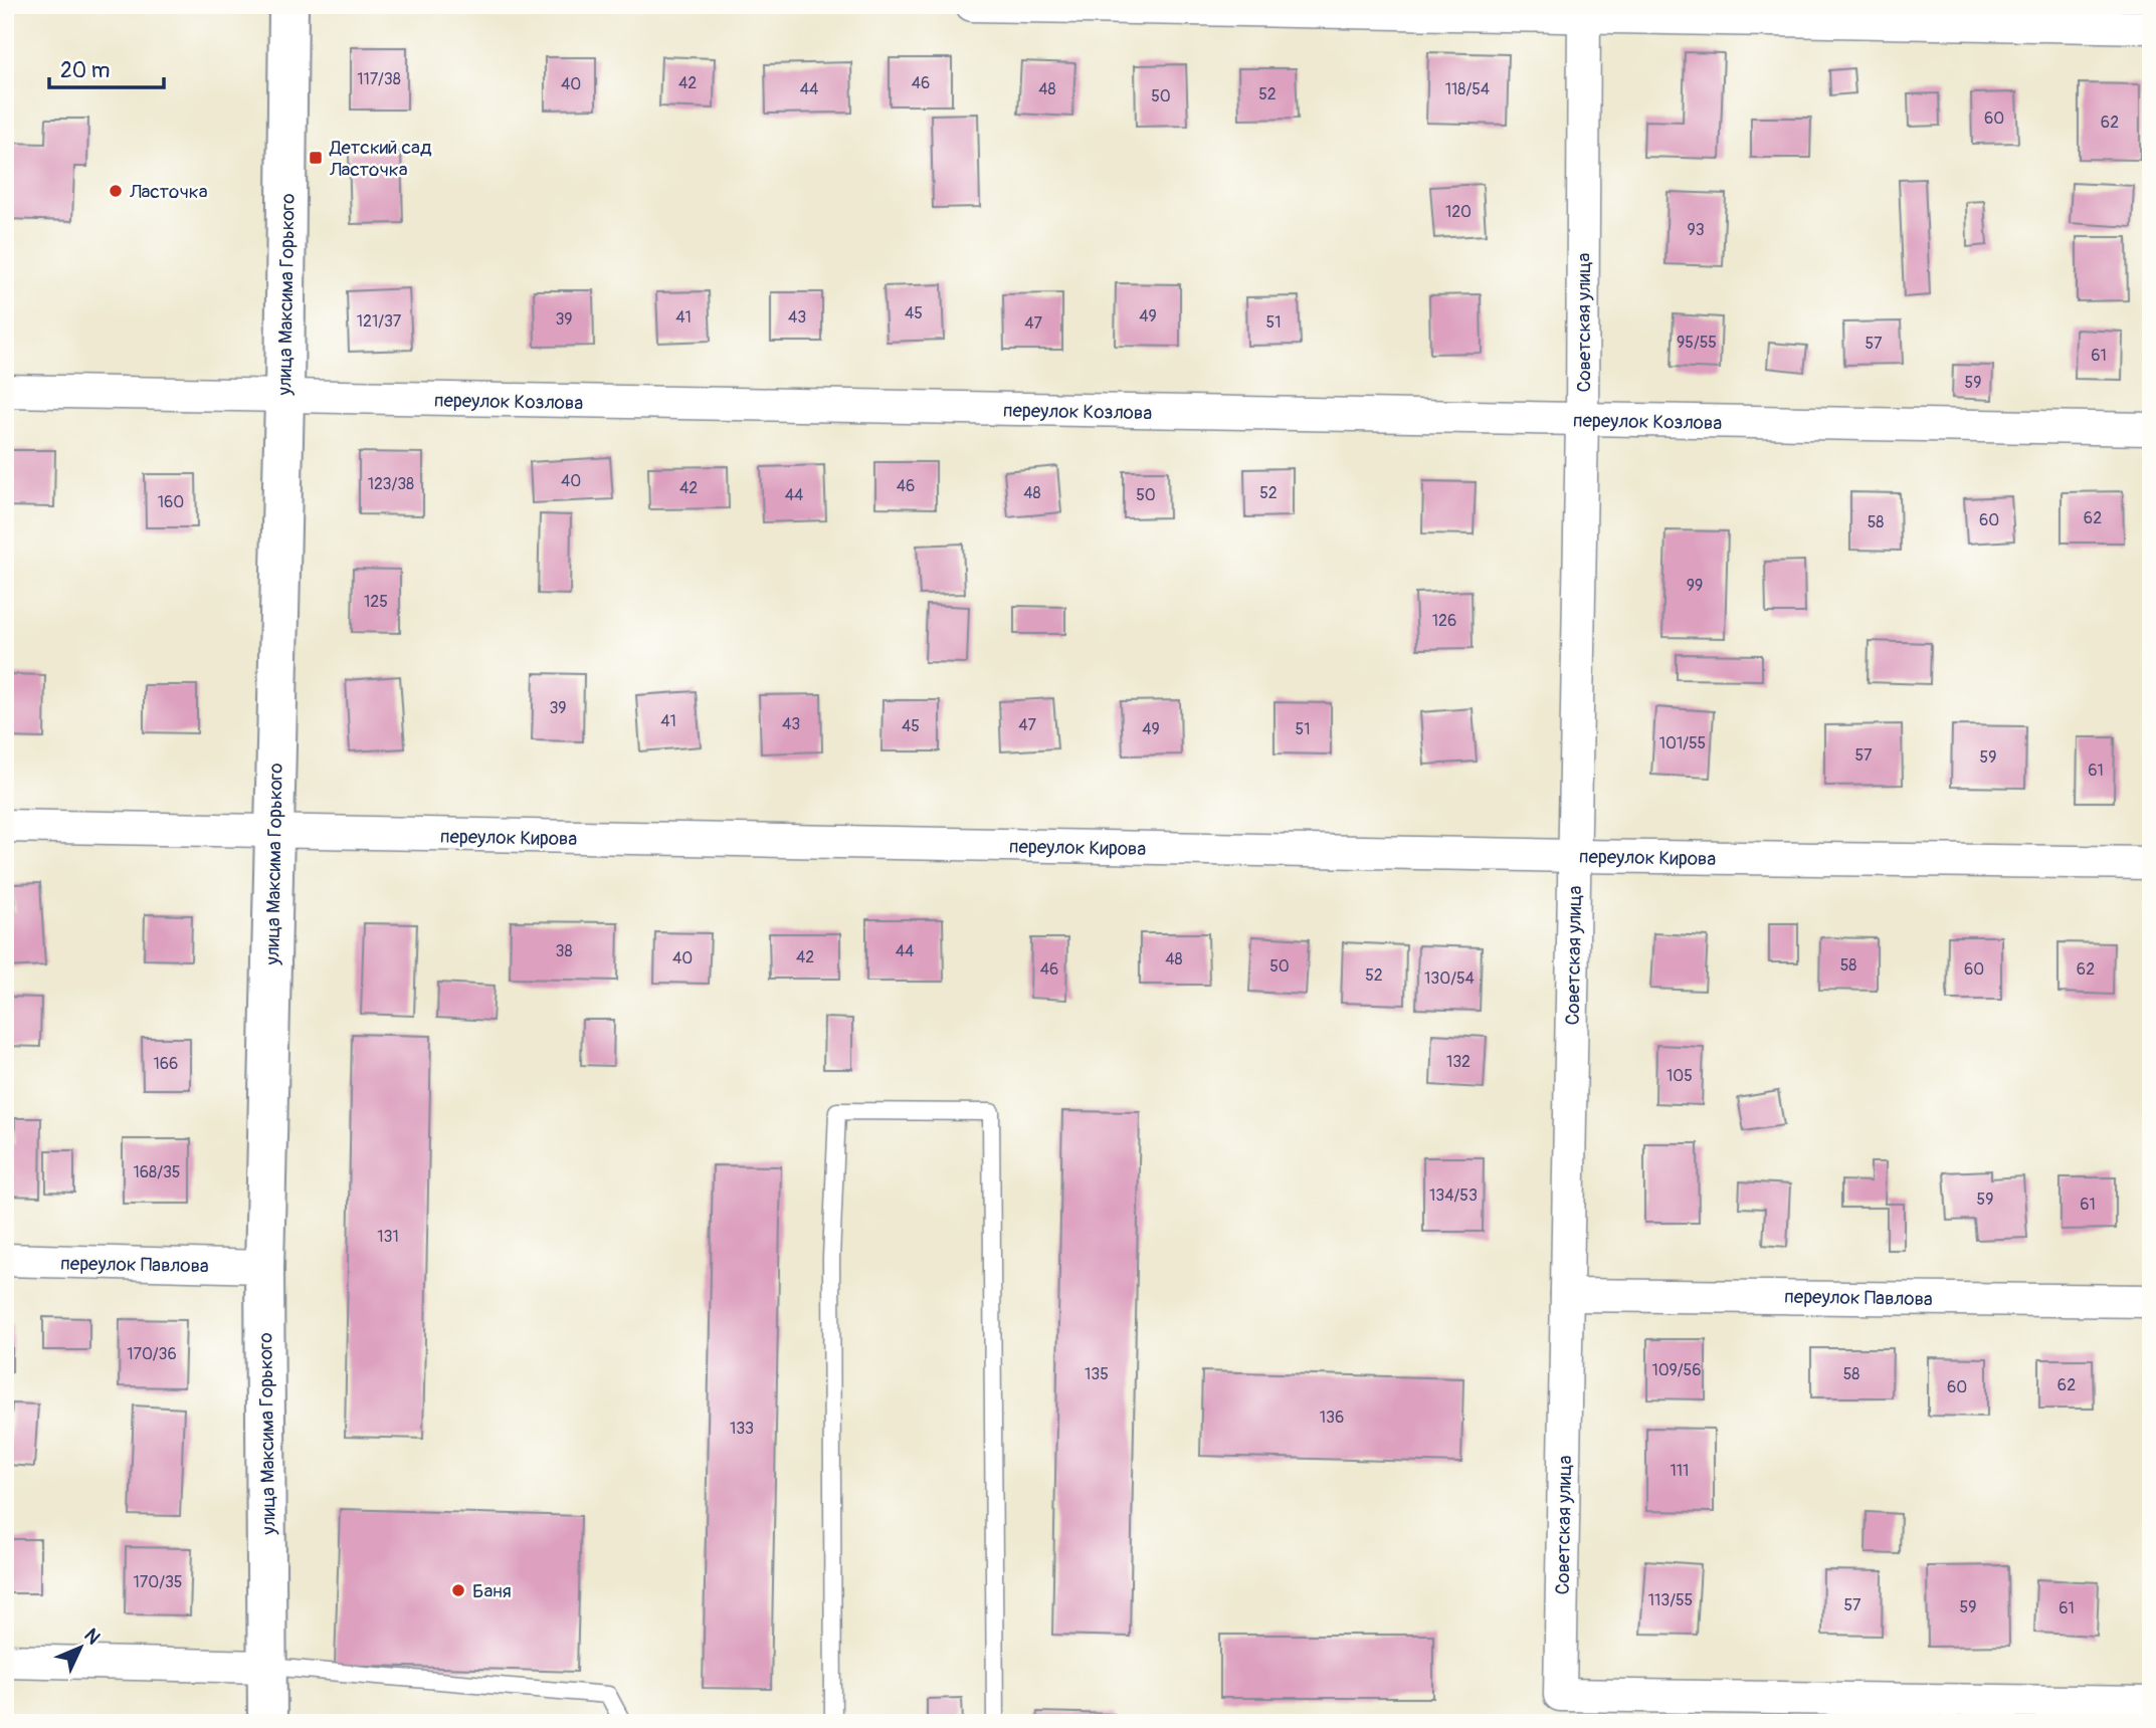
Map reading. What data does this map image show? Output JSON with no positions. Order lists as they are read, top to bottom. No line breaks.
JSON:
{"streets":{"street":["улица Максима Горького","Советская улица","переулок Козлова","переулок Кирова","переулок Павлова"]},"crossings":[["улица Максима Горького","переулок Козлова"],["улица Максима Горького","переулок Кирова"],["улица Максима Горького","переулок Павлова"],["Советская улица","переулок Козлова"],["Советская улица","переулок Кирова"],["Советская улица","переулок Павлова"]],"places":{"transit":["Детский сад Ласточка"],"other":["Ласточка","Баня"]},"house_numbers":["117/38","42","46","40","44","48","118/54","52","50","60","62","120","93","45","49","41","43","39","121/37","51","47","95/55","57","61","59","40","123/38","46","42","48","52","44","50","160","62","60","58","99","125","126","39","41","43","47","45","49","51","101/55","57","59","61","38","44","42","40","48","58","50","46","60","62","52","130/54","132","166","105","168/35","134/53","59","61","131","170/36","109/56","135","58","62","60","136","133","111","170/35","113/55","57","59","61"],"scale_bar":"20 m","north":"top right"}
